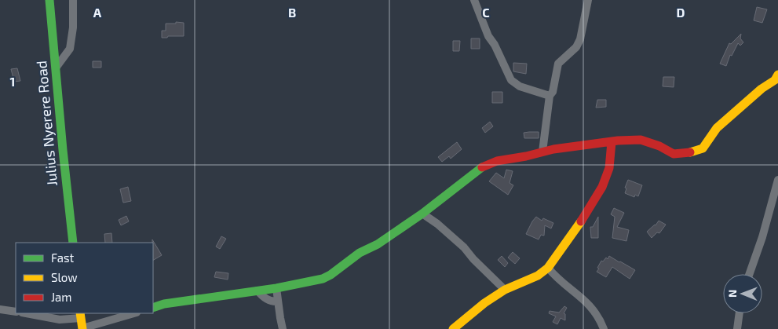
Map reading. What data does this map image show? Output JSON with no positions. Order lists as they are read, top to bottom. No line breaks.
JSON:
{"streets":{"main road":["Julius Nyerere Road"]},"legend":["Fast","Slow","Jam"],"north":"left","grid":{"columns":["A","B","C","D"],"rows":["1"]}}
